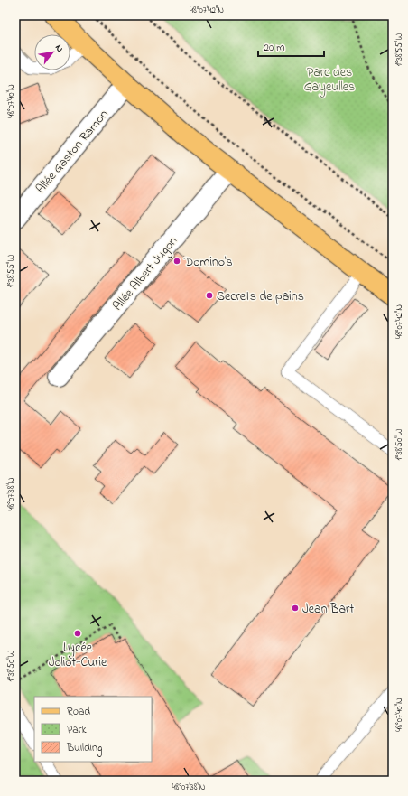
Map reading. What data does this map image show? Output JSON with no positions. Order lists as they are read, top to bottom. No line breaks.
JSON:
{"streets":{"street":["Allée Gaston Ramon","Allée Albert Jugon"]},"parks":["Parc des Gayeulles"],"places":["Domino's","Secrets de pains","Jean Bart","Lycée Joliot-Curie"],"legend":["Road","Park","Building"],"scale_bar":"20 m","north":"top right","coordinates":["48°07'42\"N","1°38'55\"W","48°07'40\"N","1°38'50\"W","48°07'38\"N"]}
